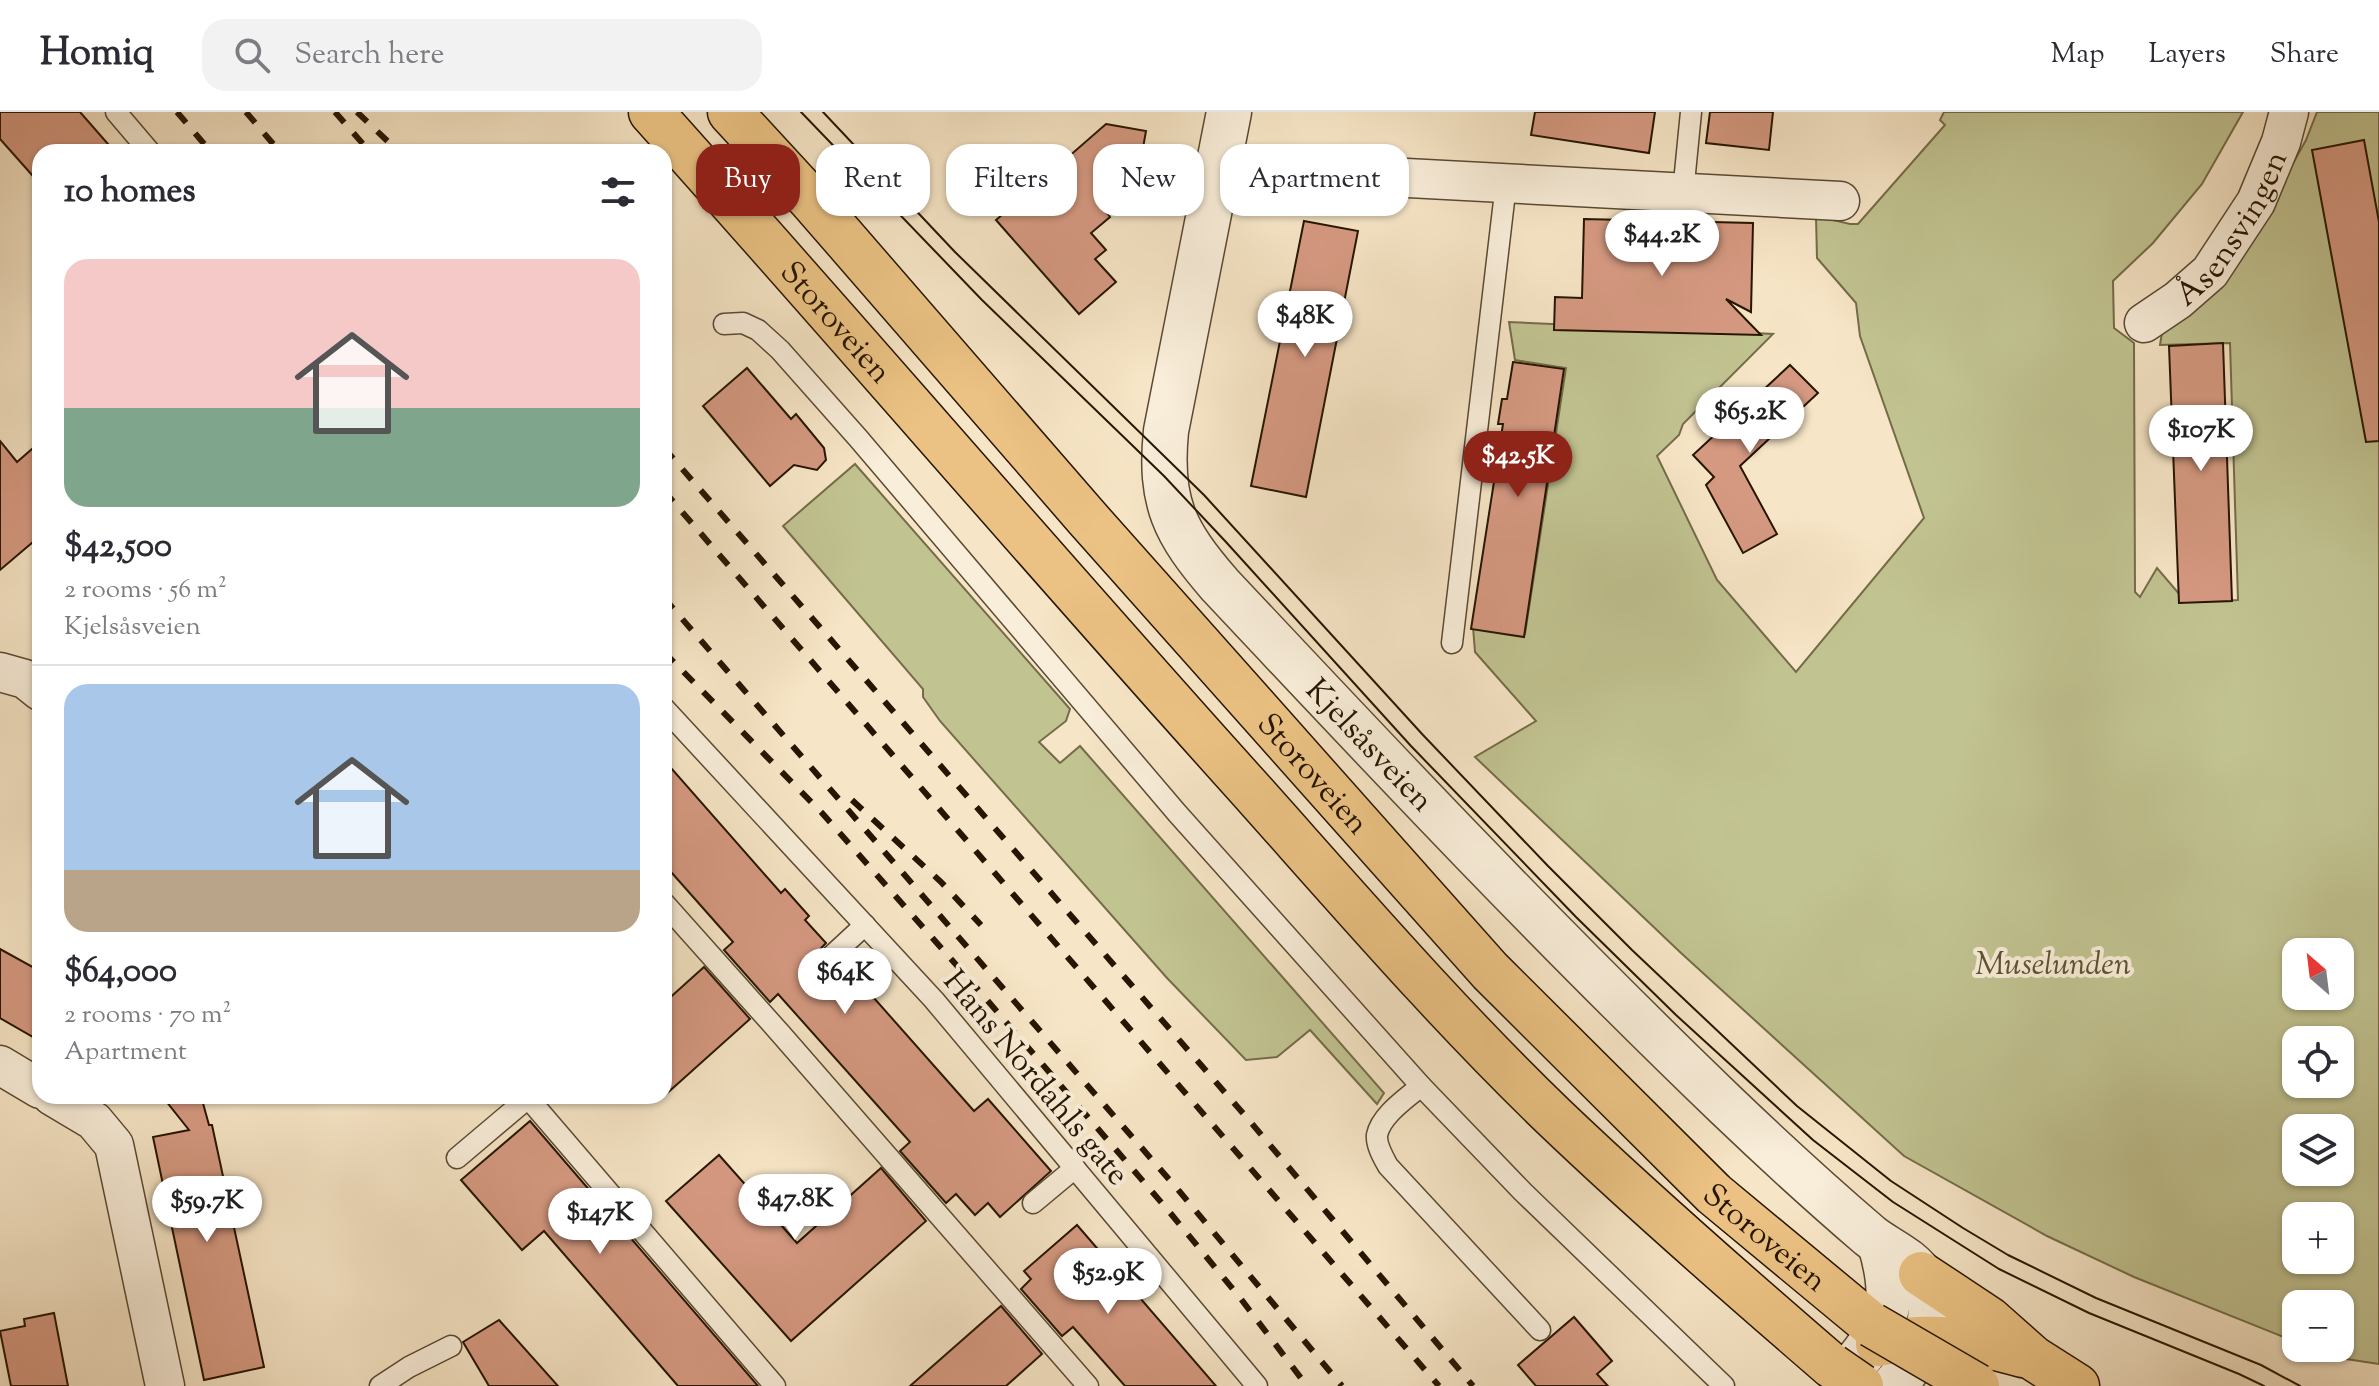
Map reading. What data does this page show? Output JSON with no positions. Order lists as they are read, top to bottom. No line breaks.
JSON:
{"streets":{"highway":["Storoveien"],"street":["Åsensvingen","Kjelsåsveien"],"lane":["Hans Nordahls gate"]},"parks":["Muselunden"],"north":"top left","page":{"header":"Homiq","search":"Search here","nav":["Map","Layers","Share"],"chip":["Buy","Rent","Filters","New","Apartment"],"heading":"10 homes","price":["$44.2K","$48K","$65.2K","$107K","$42.5K","$64K","$47.8K","$59.7K","$147K","$52.9K"],"list":[{"name":"$42,500","note":"2 rooms · 56 m² · Kjelsåsveien"},{"name":"$64,000","note":"2 rooms · 70 m² · Apartment"}],"map_buttons":["+","−"]}}
